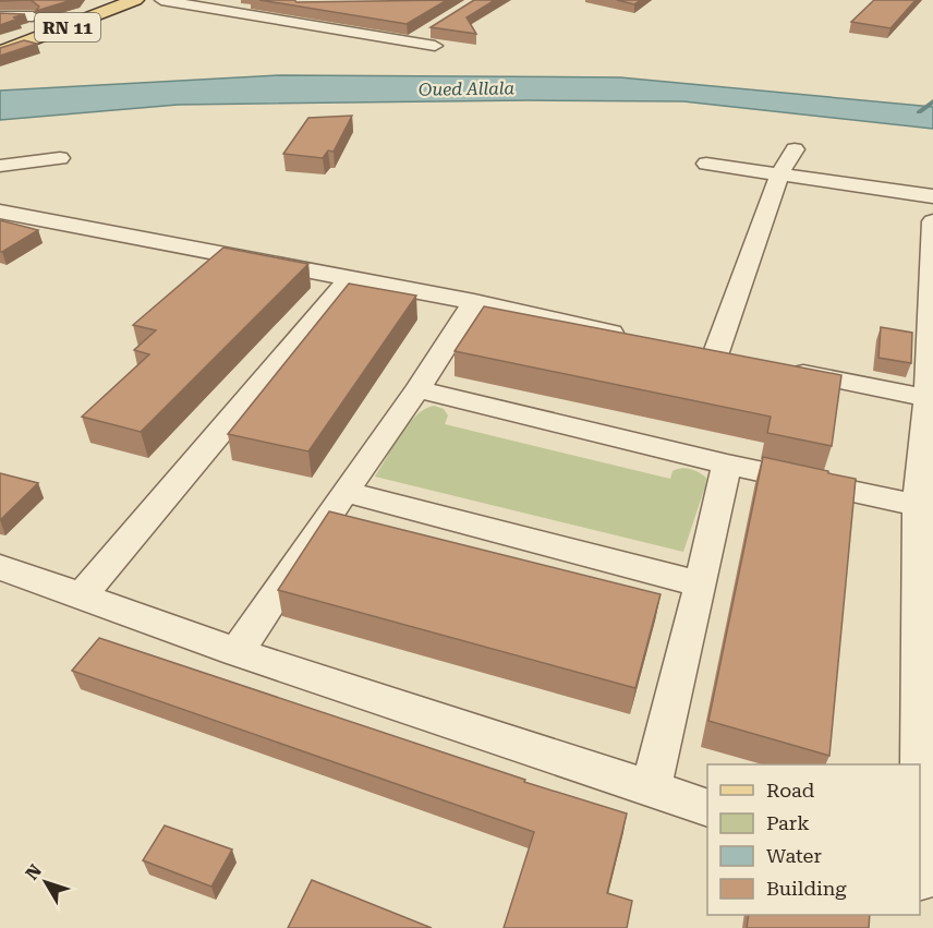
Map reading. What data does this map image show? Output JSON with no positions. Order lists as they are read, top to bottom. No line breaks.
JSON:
{"streets":{"main road":["RN 11"]},"water":["Oued Allala"],"legend":["Road","Park","Water","Building"],"north":"top left"}
